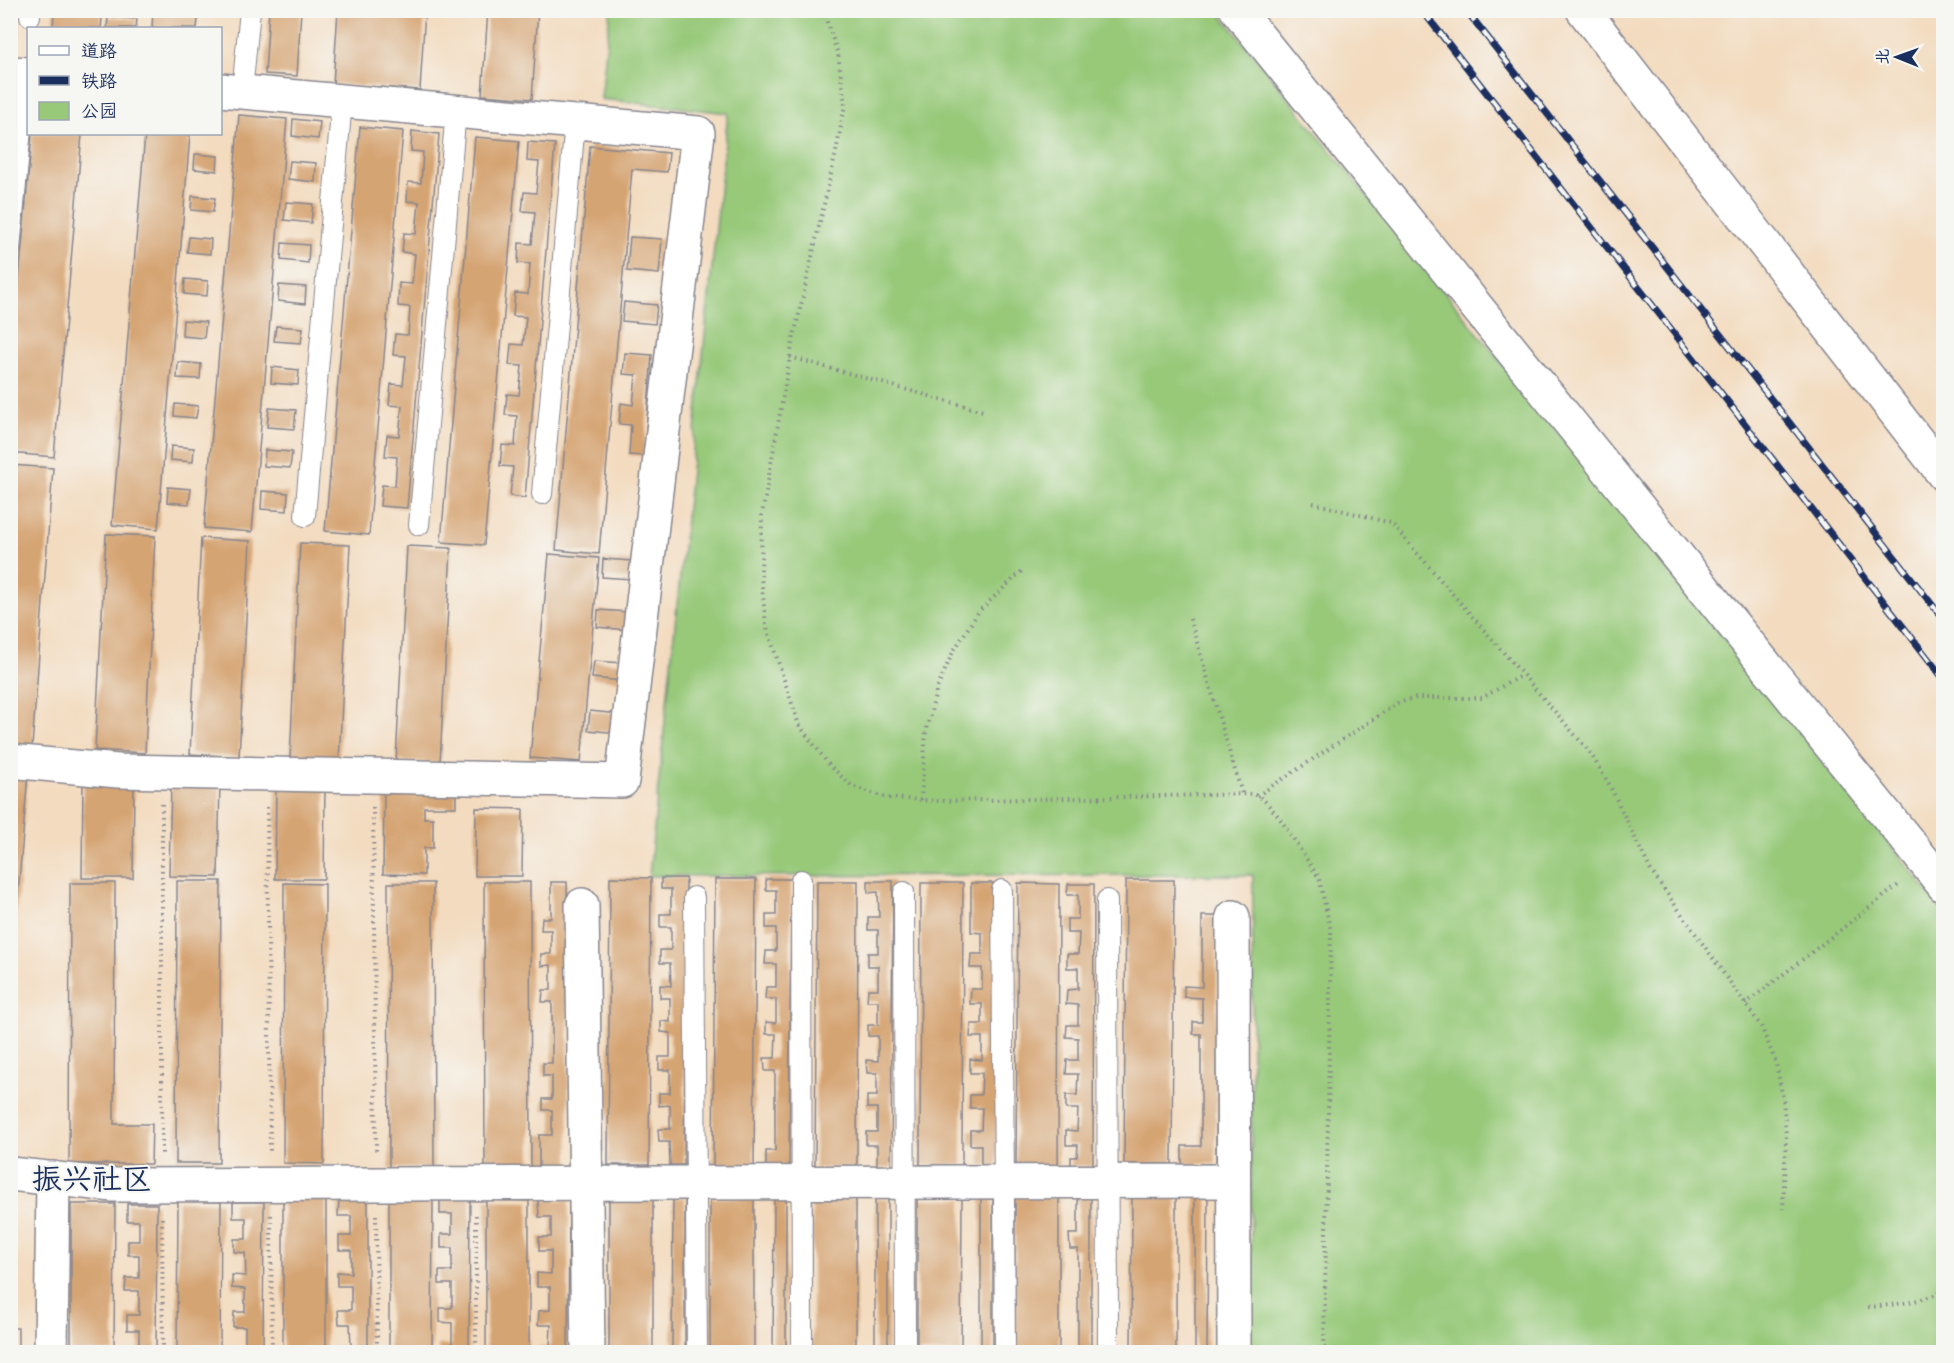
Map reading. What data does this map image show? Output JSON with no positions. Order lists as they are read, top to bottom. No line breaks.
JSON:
{"districts":["振兴社区"],"legend":["道路","铁路","公园"],"north":"left"}
